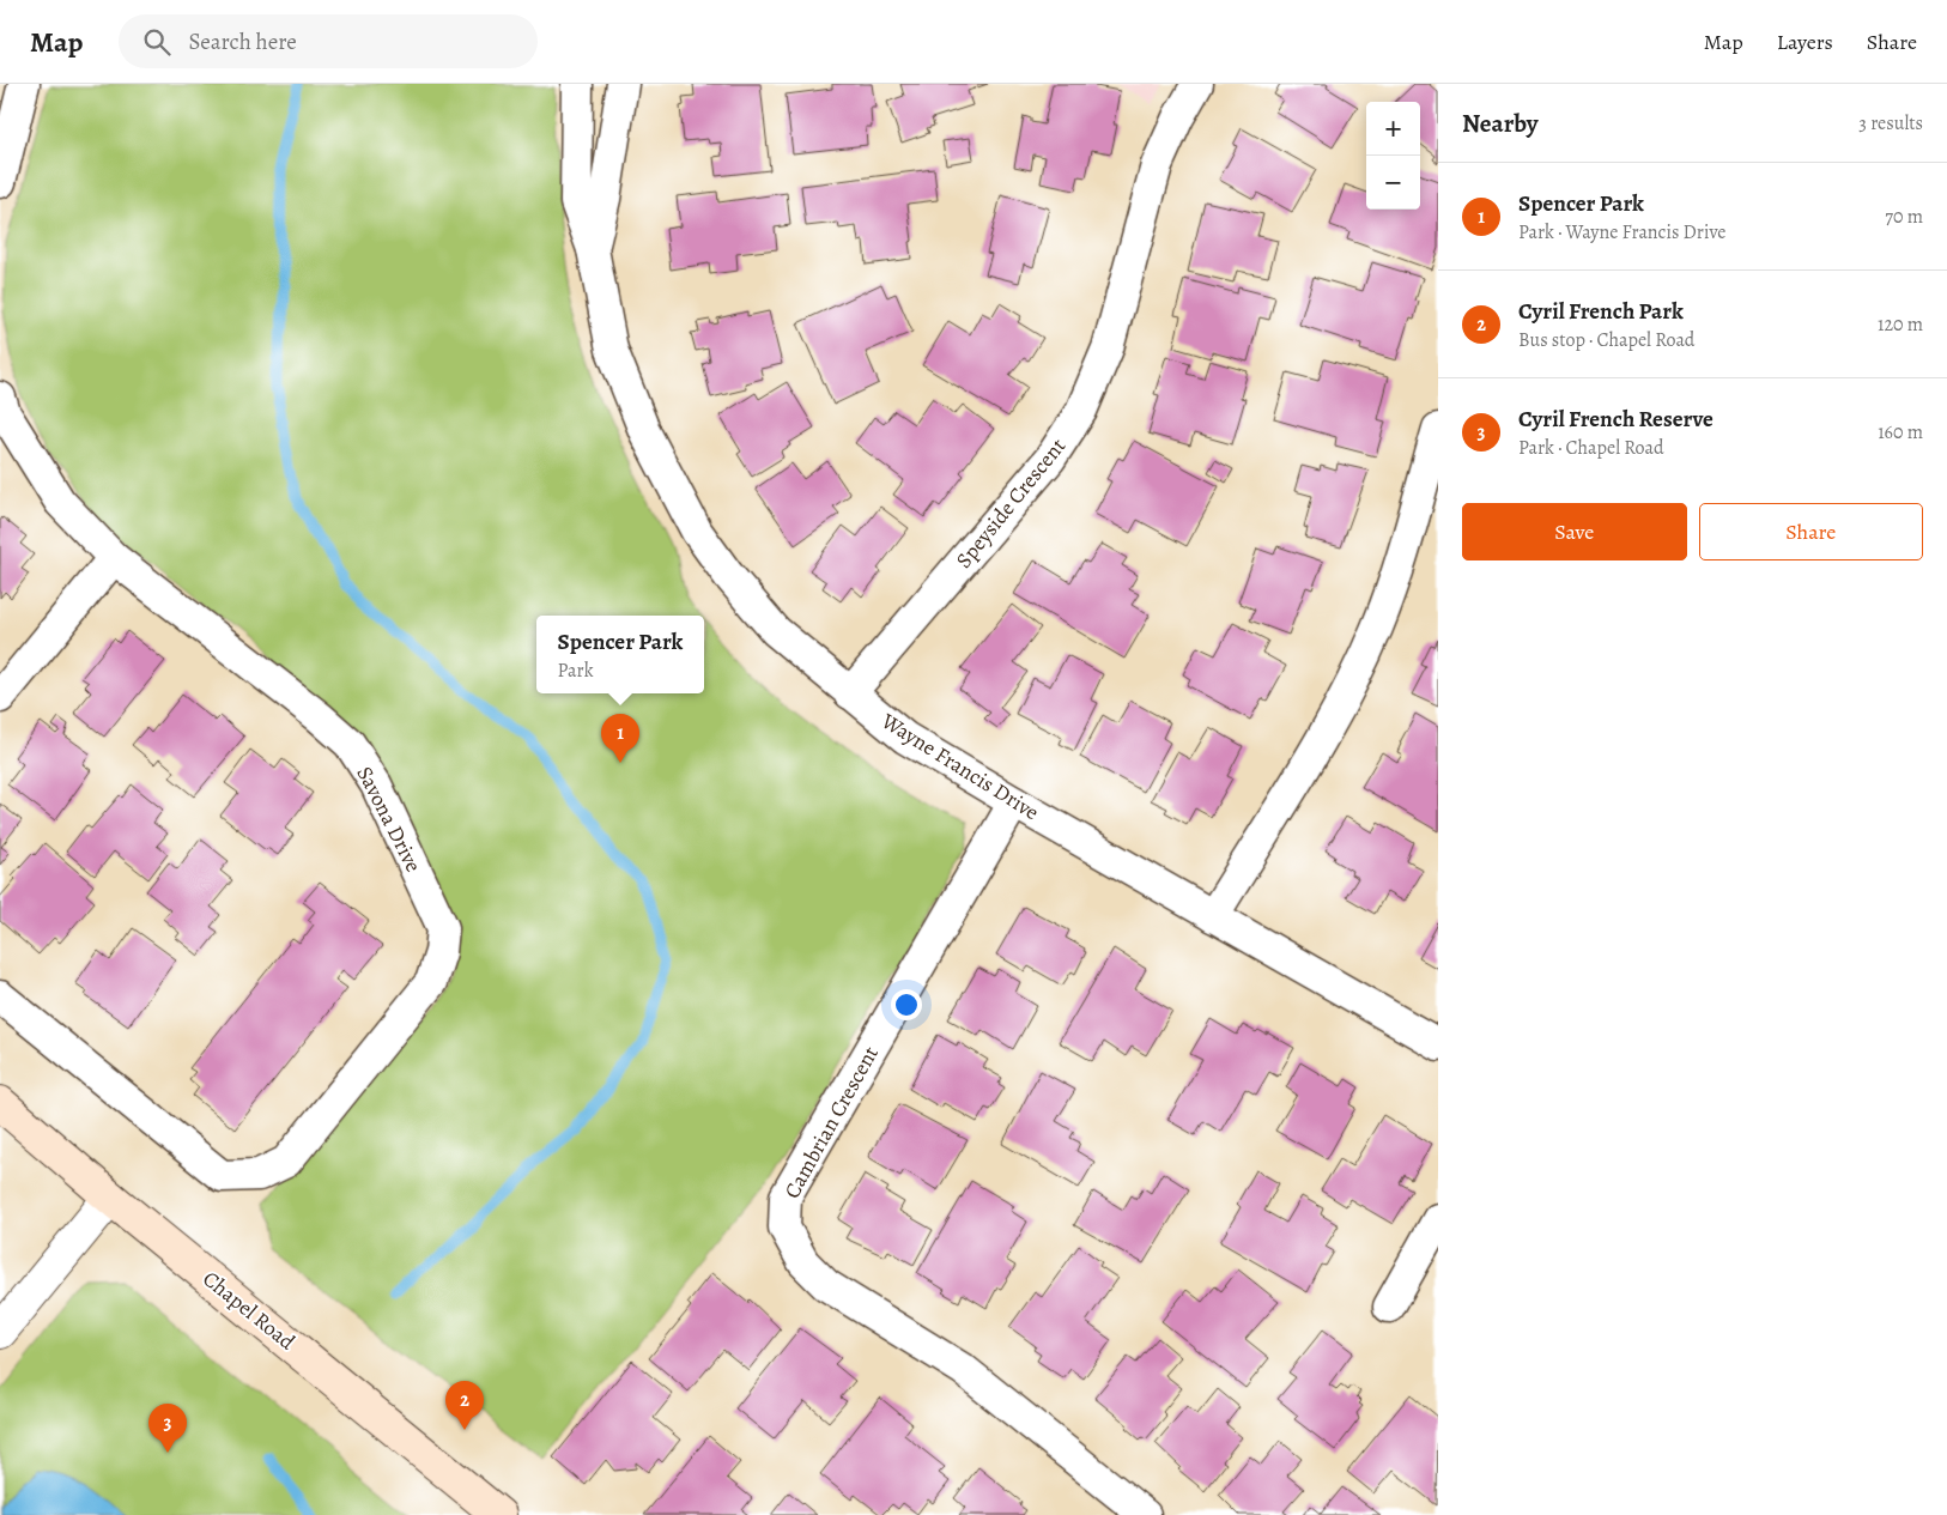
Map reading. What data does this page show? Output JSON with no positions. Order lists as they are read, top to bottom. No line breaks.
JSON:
{"streets":{"main road":["Chapel Road"],"street":["Speyside Crescent","Wayne Francis Drive","Savona Drive","Cambrian Crescent"]},"crossings":[["Speyside Crescent","Wayne Francis Drive"],["Wayne Francis Drive","Cambrian Crescent"]],"page":{"header":"Map","search":"Search here","nav":["Map","Layers","Share"],"heading":["Nearby","3 results"],"map_buttons":["+","−"],"list":[{"mark":"1","name":"Spencer Park","note":"Park · Wayne Francis Drive","value":"70 m"},{"mark":"2","name":"Cyril French Park","note":"Bus stop · Chapel Road","value":"120 m"},{"mark":"3","name":"Cyril French Reserve","note":"Park · Chapel Road","value":"160 m"}],"buttons":["Save","Share"],"popup":["Spencer Park","Park"],"pins":["1","2","3"]}}
